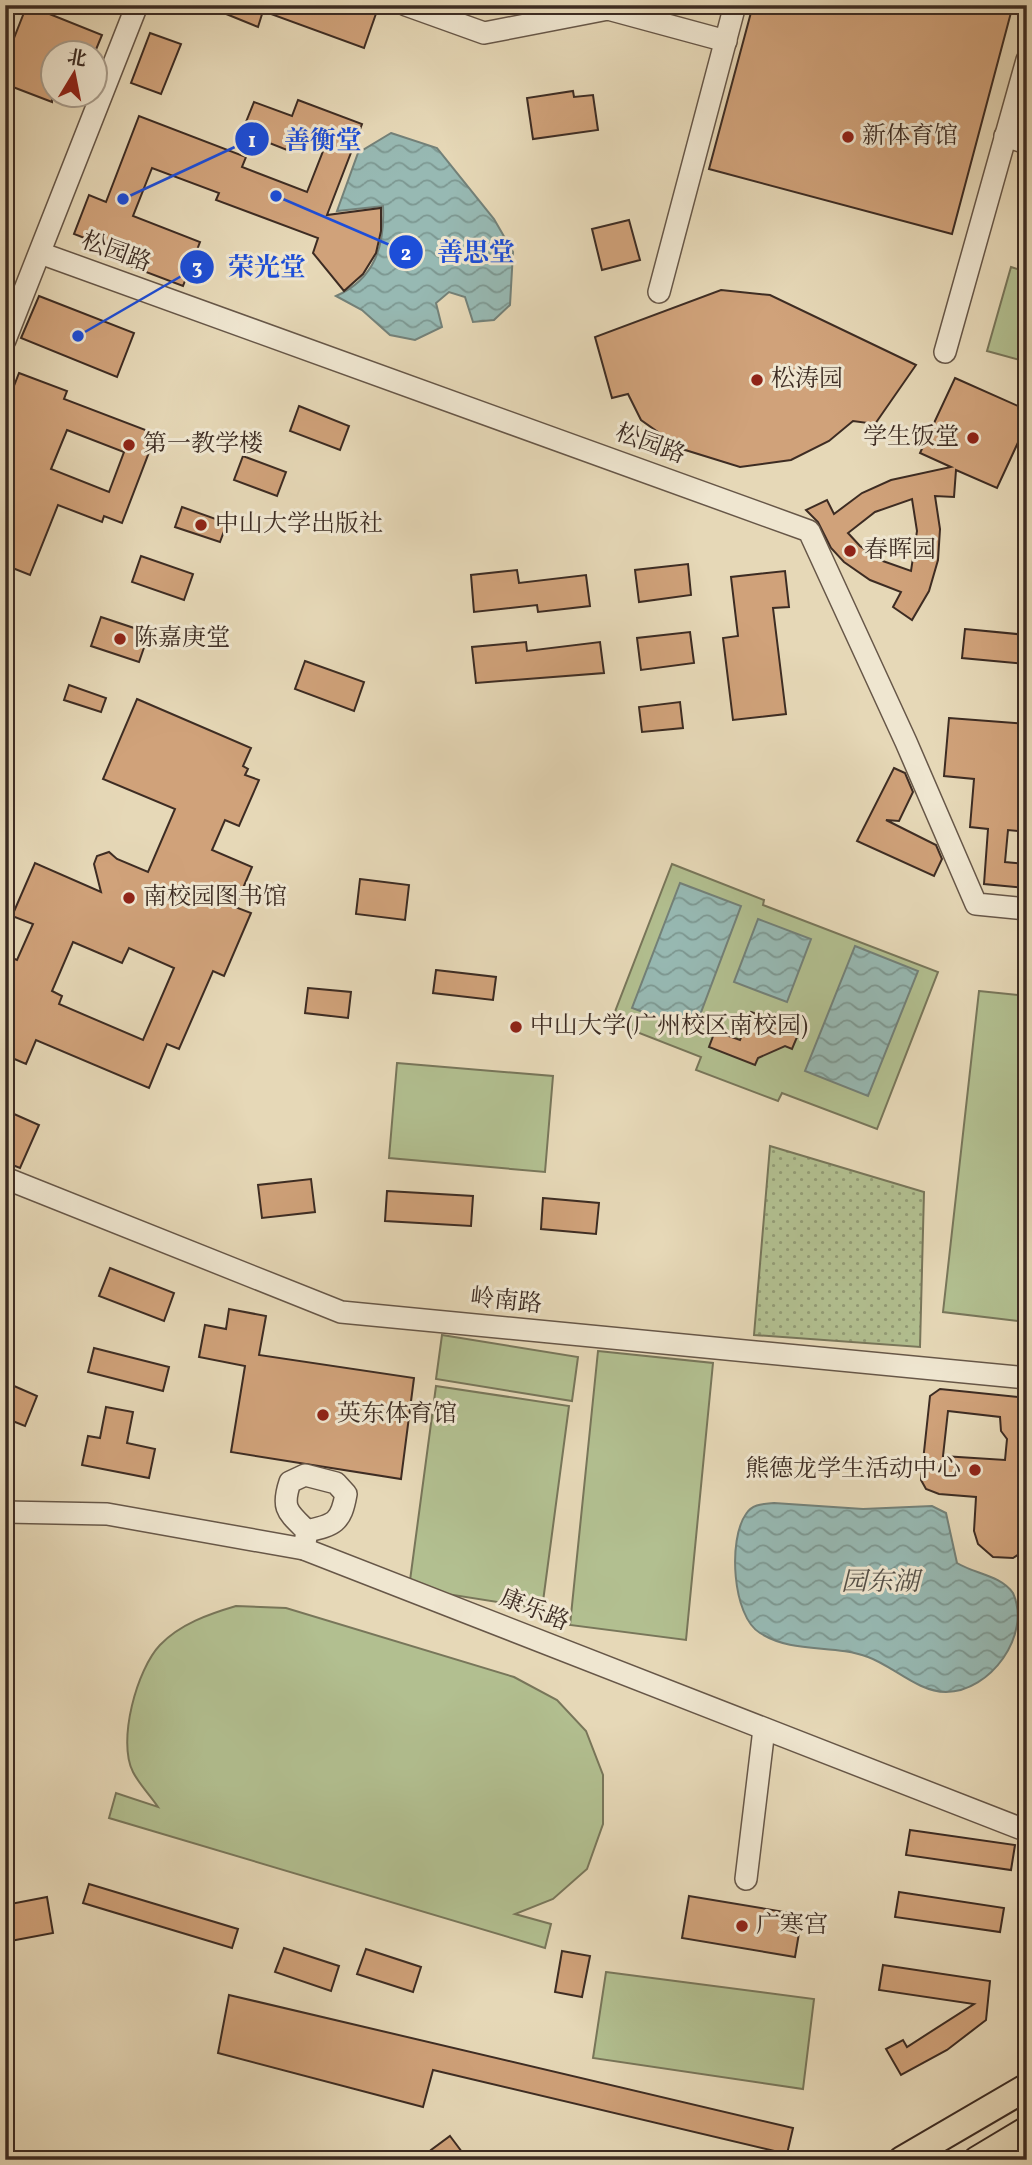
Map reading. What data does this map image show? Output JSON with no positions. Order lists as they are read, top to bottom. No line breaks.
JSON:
{"streets":{"street":["松园路","岭南路","康乐路"]},"water":["园东湖"],"places":["新体育馆","善思堂","善衡堂","荣光堂","松涛园","学生饭堂","第一教学楼","中山大学出版社","春晖园","陈嘉庚堂","南校园图书馆","中山大学(广州校区南校园)","英东体育馆","熊德龙学生活动中心","广寒宫"],"north":"top"}
